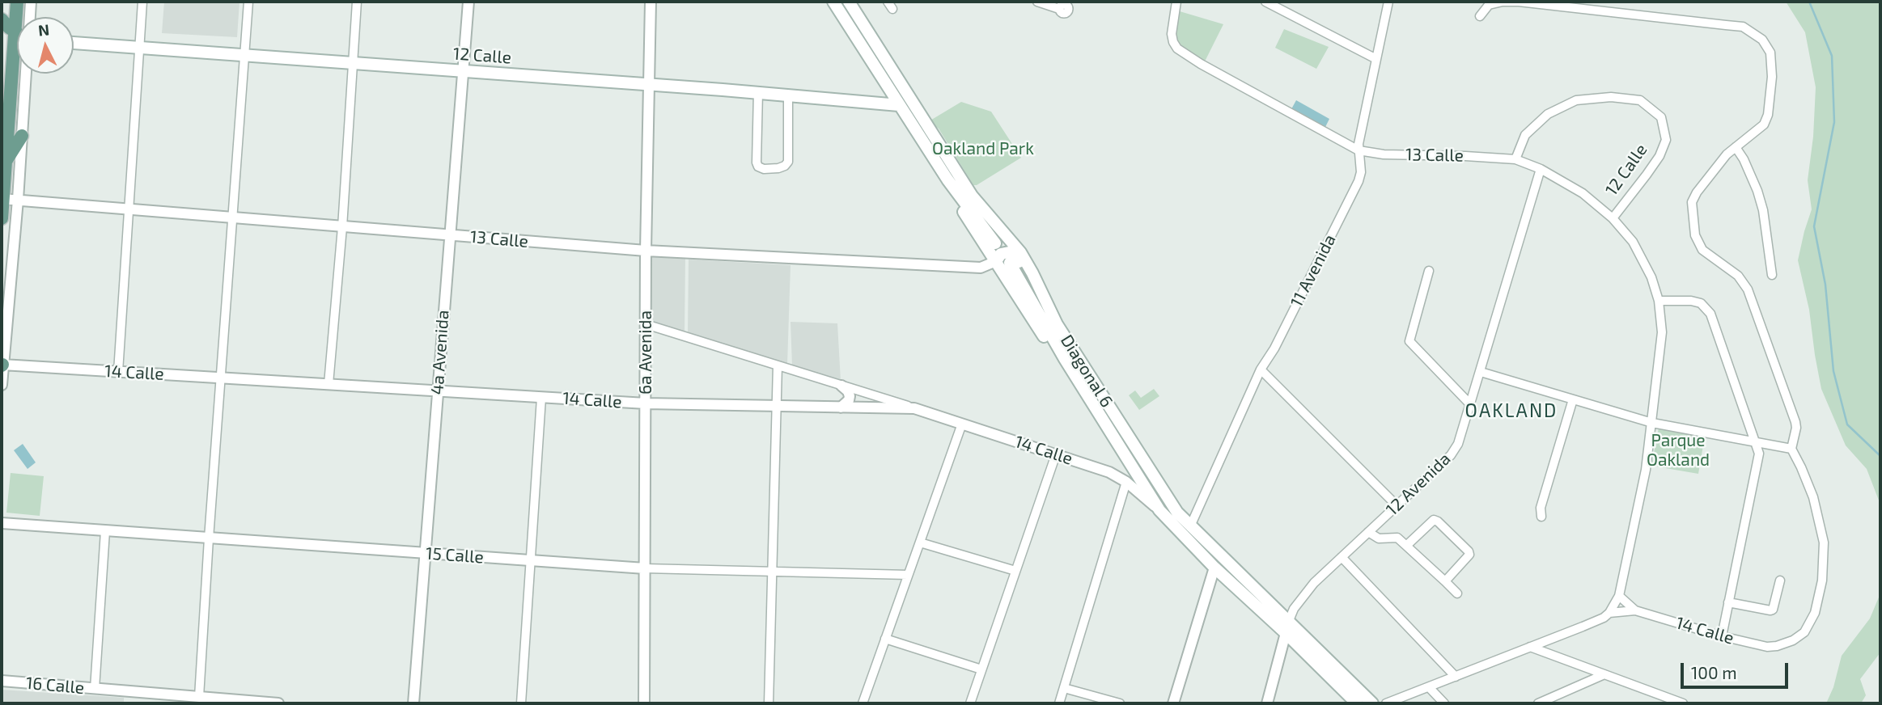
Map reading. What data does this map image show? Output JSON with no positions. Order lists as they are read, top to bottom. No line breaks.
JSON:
{"streets":{"main road":["12 Calle","Diagonal 6"],"street":["13 Calle","11 Avenida","4a Avenida","6a Avenida","14 Calle","12 Avenida","15 Calle","16 Calle"]},"crossings":[["12 Calle","13 Calle"],["12 Calle","4a Avenida"],["12 Calle","6a Avenida"],["12 Calle","Diagonal 6"],["13 Calle","11 Avenida"],["13 Calle","4a Avenida"],["13 Calle","6a Avenida"],["13 Calle","Diagonal 6"],["13 Calle","14 Calle"],["13 Calle","12 Avenida"],["11 Avenida","Diagonal 6"],["4a Avenida","14 Calle"],["4a Avenida","15 Calle"],["6a Avenida","14 Calle"],["6a Avenida","15 Calle"],["Diagonal 6","14 Calle"],["Diagonal 6","12 Avenida"]],"districts":["OAKLAND"],"parks":["Oakland Park","Parque Oakland"],"scale_bar":"100 m","north":"top"}
